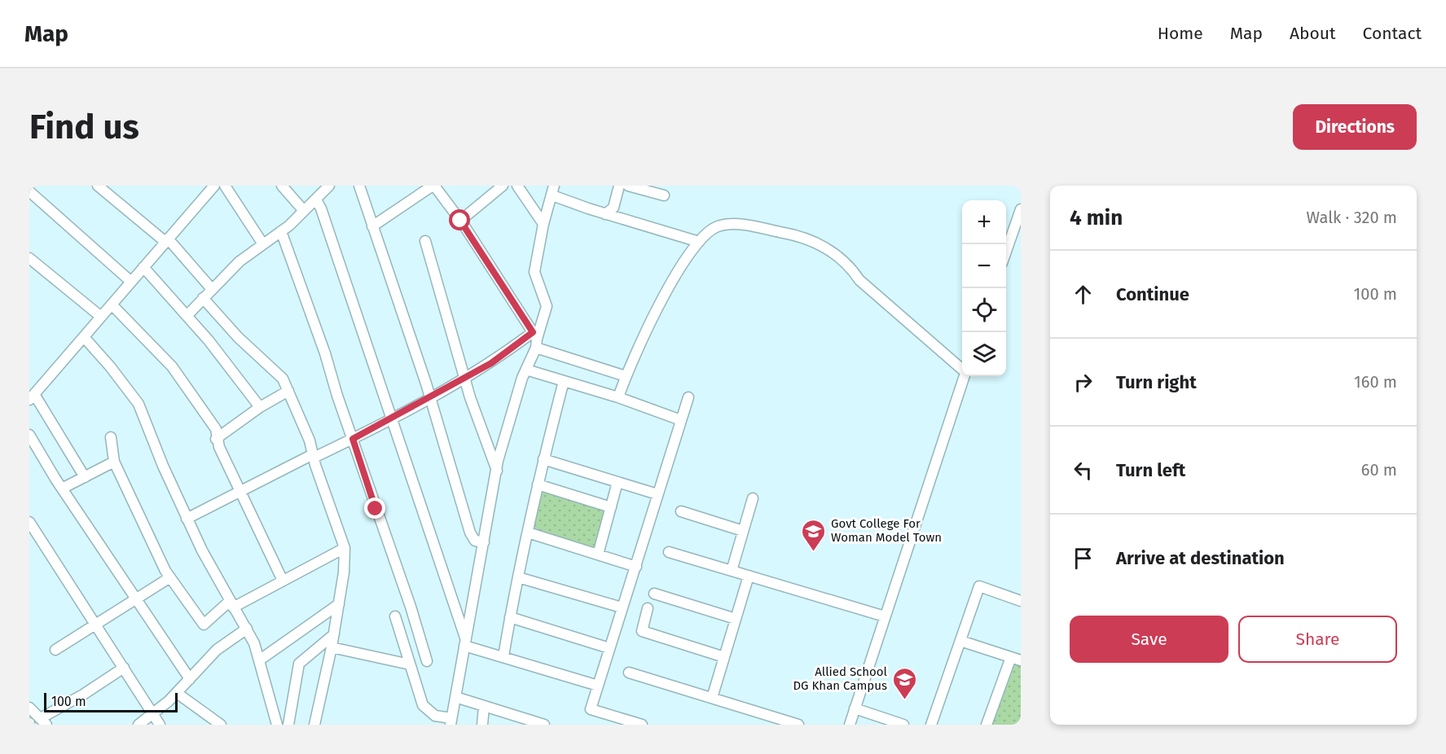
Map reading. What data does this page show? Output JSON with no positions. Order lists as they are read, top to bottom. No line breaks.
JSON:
{"places":{"school or university":["Govt College For Woman Model Town","Allied School DG Khan Campus"]},"scale_bar":"100 m","page":{"header":"Map","nav":["Home","Map","About","Contact"],"buttons":["Directions",["Save","Share"]],"title":"Find us","heading":["4 min","Walk · 320 m"],"map_buttons":["+","−"],"list":[["Continue","100 m"],["Turn right","160 m"],["Turn left","60 m"],"Arrive at destination"],"scale":"100 m"}}
